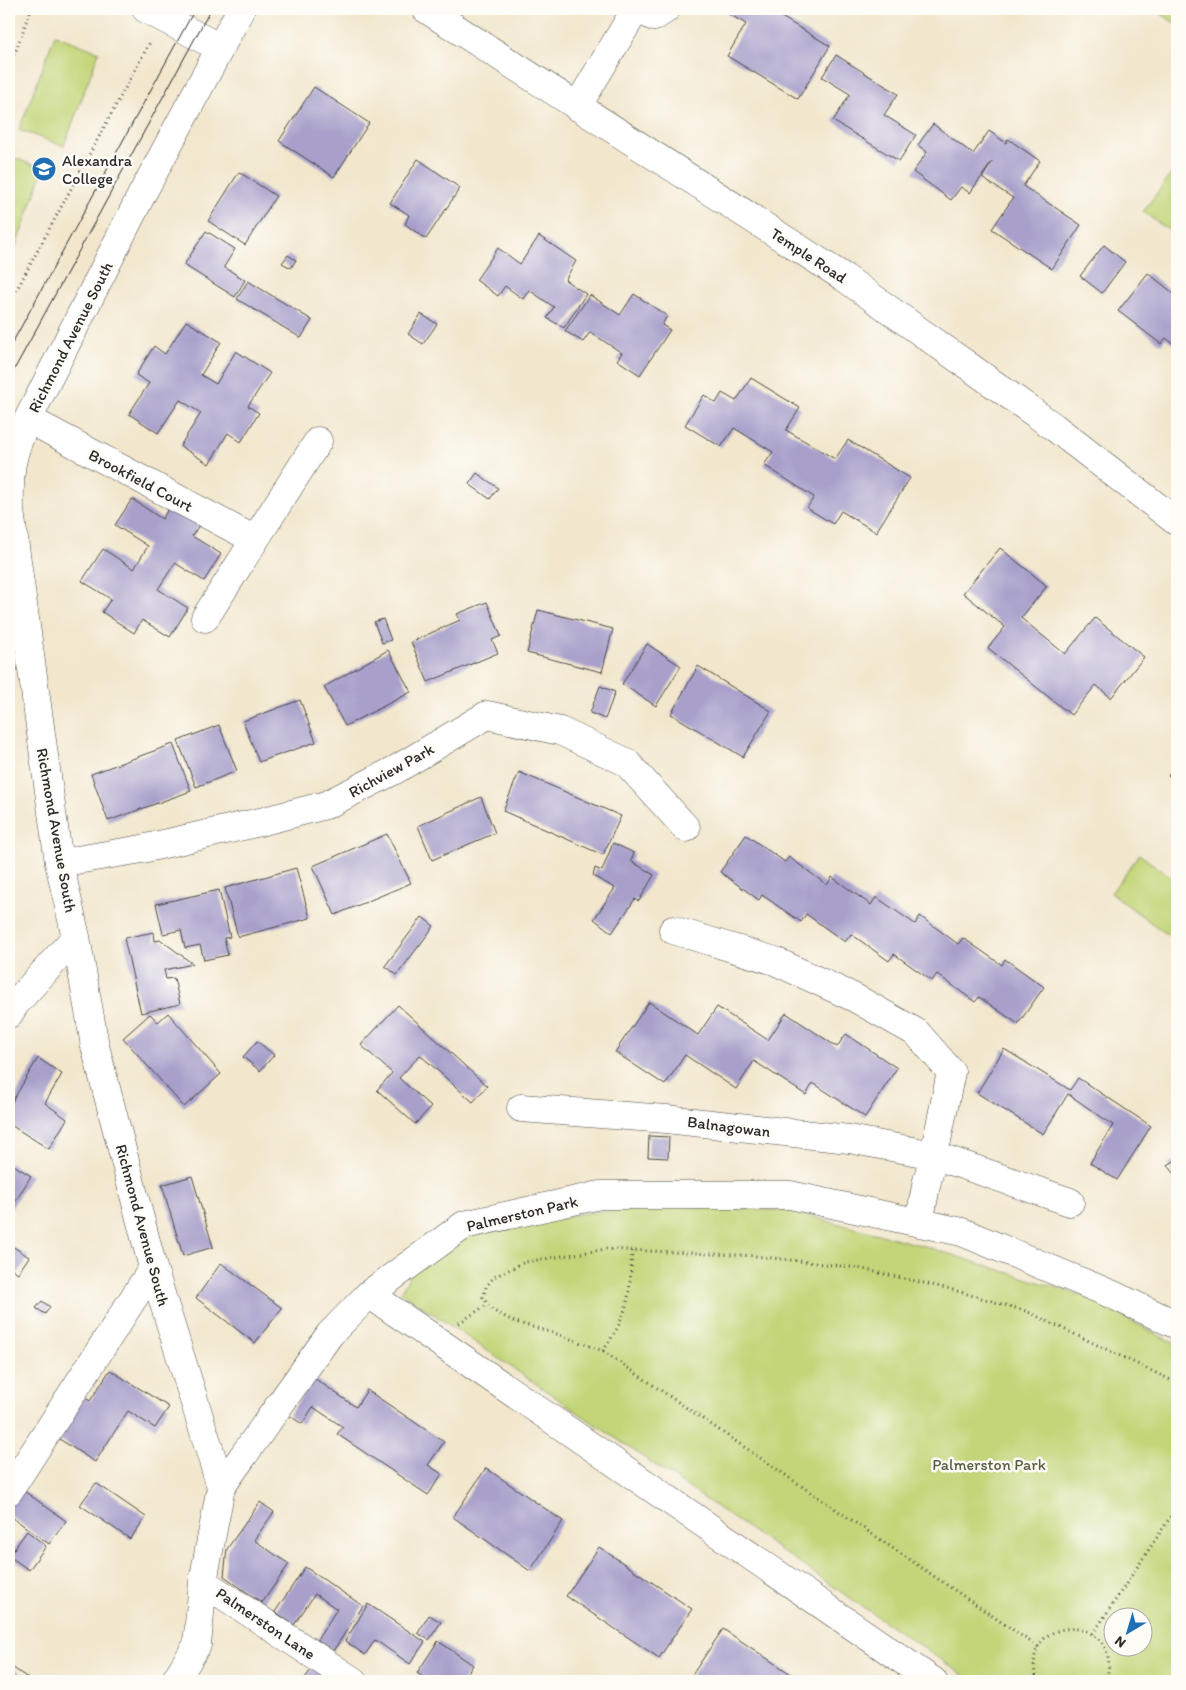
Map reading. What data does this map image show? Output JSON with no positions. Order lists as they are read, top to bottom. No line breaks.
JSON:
{"streets":{"street":["Temple Road","Richmond Avenue South","Brookfield Court","Richview Park","Balnagowan","Palmerston Park","Palmerston Lane"]},"crossings":[["Richmond Avenue South","Brookfield Court"],["Richmond Avenue South","Richview Park"],["Richmond Avenue South","Palmerston Park"],["Richmond Avenue South","Palmerston Lane"]],"parks":["Palmerston Park"],"places":{"school or university":["Alexandra College"]},"north":"bottom left"}
